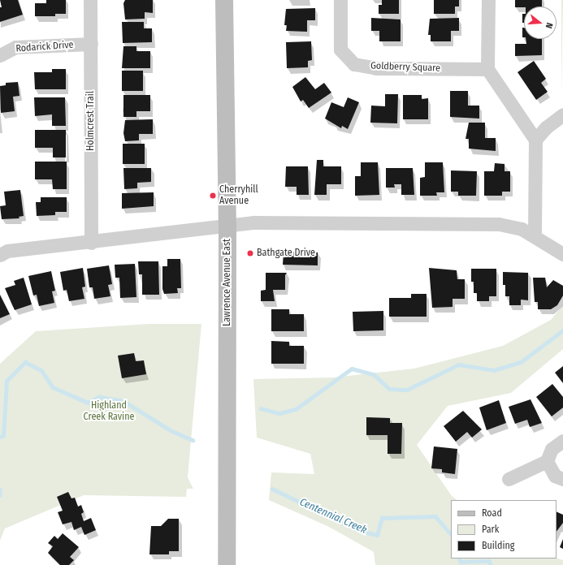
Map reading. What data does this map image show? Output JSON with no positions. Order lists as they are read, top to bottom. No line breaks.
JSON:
{"streets":{"main road":["Lawrence Avenue East"],"street":["Rodarick Drive","Goldberry Square","Holmcrest Trail"]},"crossings":[["Rodarick Drive","Holmcrest Trail"]],"water":["Centennial Creek"],"parks":["Highland Creek Ravine"],"places":["Cherryhill Avenue","Bathgate Drive"],"legend":["Road","Park","Building"],"north":"right"}
